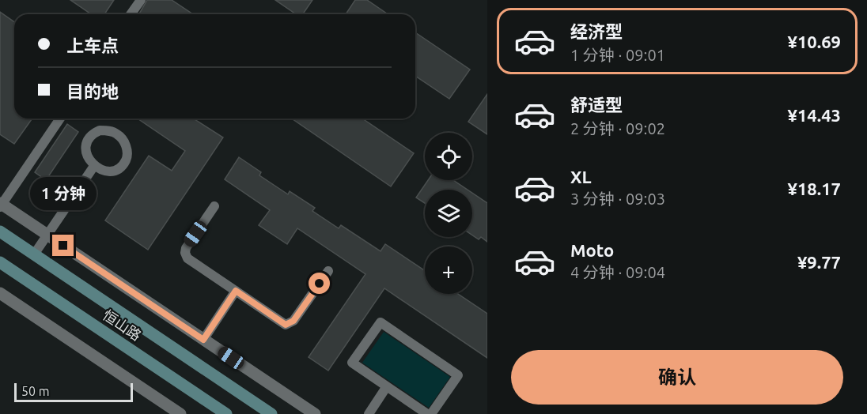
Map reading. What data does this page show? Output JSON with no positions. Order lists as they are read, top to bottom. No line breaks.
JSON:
{"streets":{"main road":["恒山路"]},"scale_bar":"50 m","page":{"list":[{"name":"经济型","note":"1 分钟 · 09:01","value":"¥10.69"},{"name":"舒适型","note":"2 分钟 · 09:02","value":"¥14.43"},{"name":"XL","note":"3 分钟 · 09:03","value":"¥18.17"},{"name":"Moto","note":"4 分钟 · 09:04","value":"¥9.77"}],"banner":["上车点","目的地"],"map_buttons":"+","bubble":"1 分钟","buttons":"确认","scale":"50 m"}}
